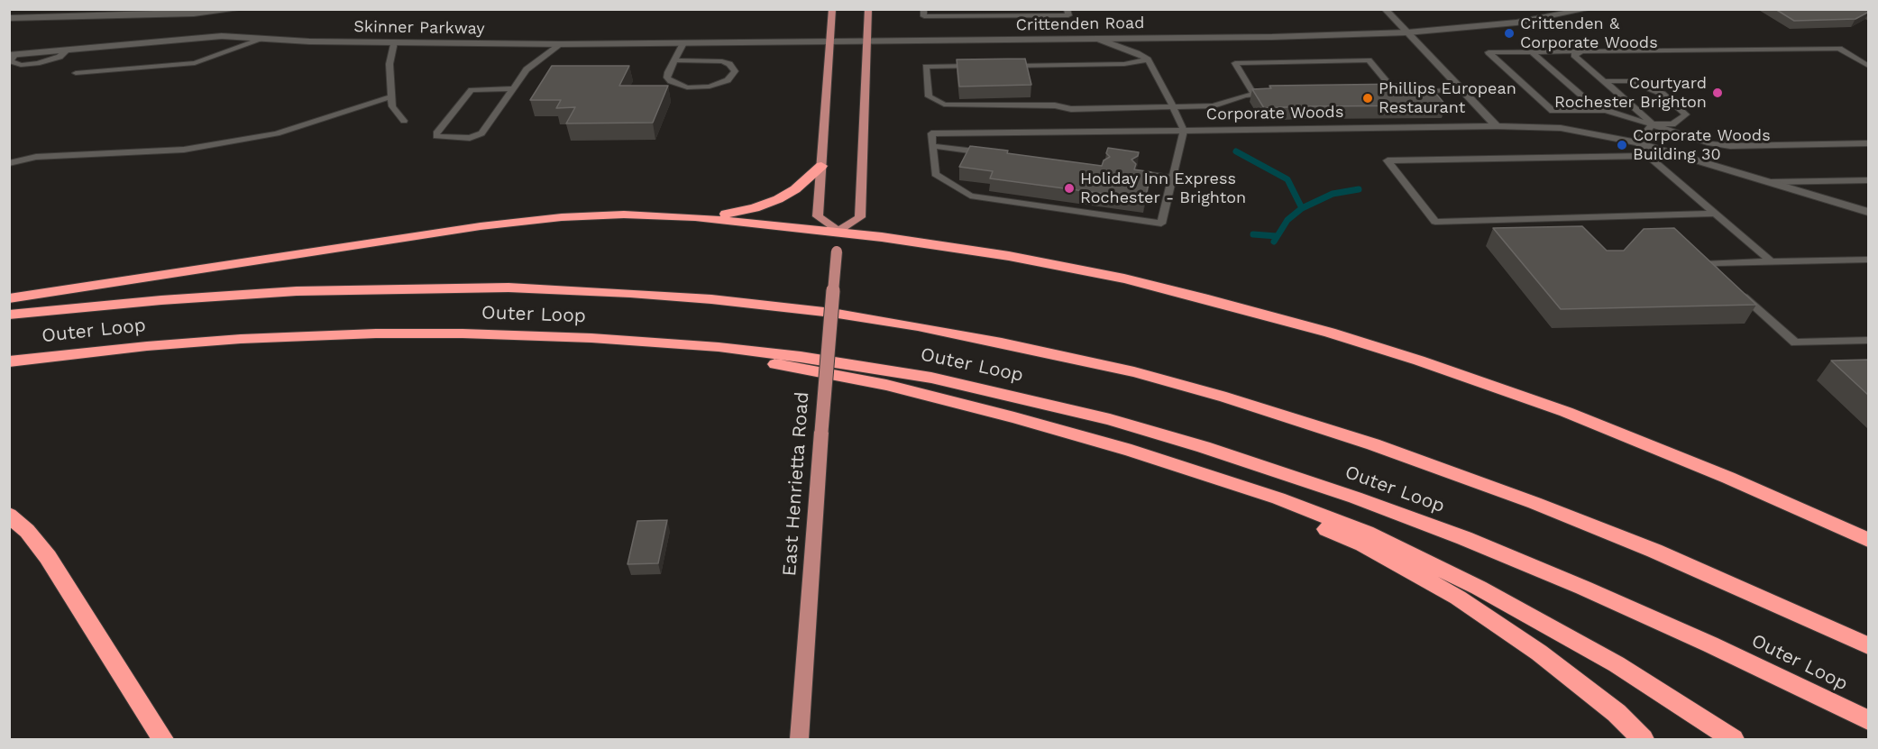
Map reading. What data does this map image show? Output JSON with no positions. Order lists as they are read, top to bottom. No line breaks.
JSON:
{"streets":{"highway":["Outer Loop"],"main road":["East Henrietta Road"],"street":["Crittenden Road","Skinner Parkway","Corporate Woods"]},"crossings":[["Crittenden Road","Skinner Parkway"]],"places":["Crittenden & Corporate Woods","Courtyard Rochester Brighton","Phillips European Restaurant","Corporate Woods Building 30","Holiday Inn Express Rochester - Brighton"]}
